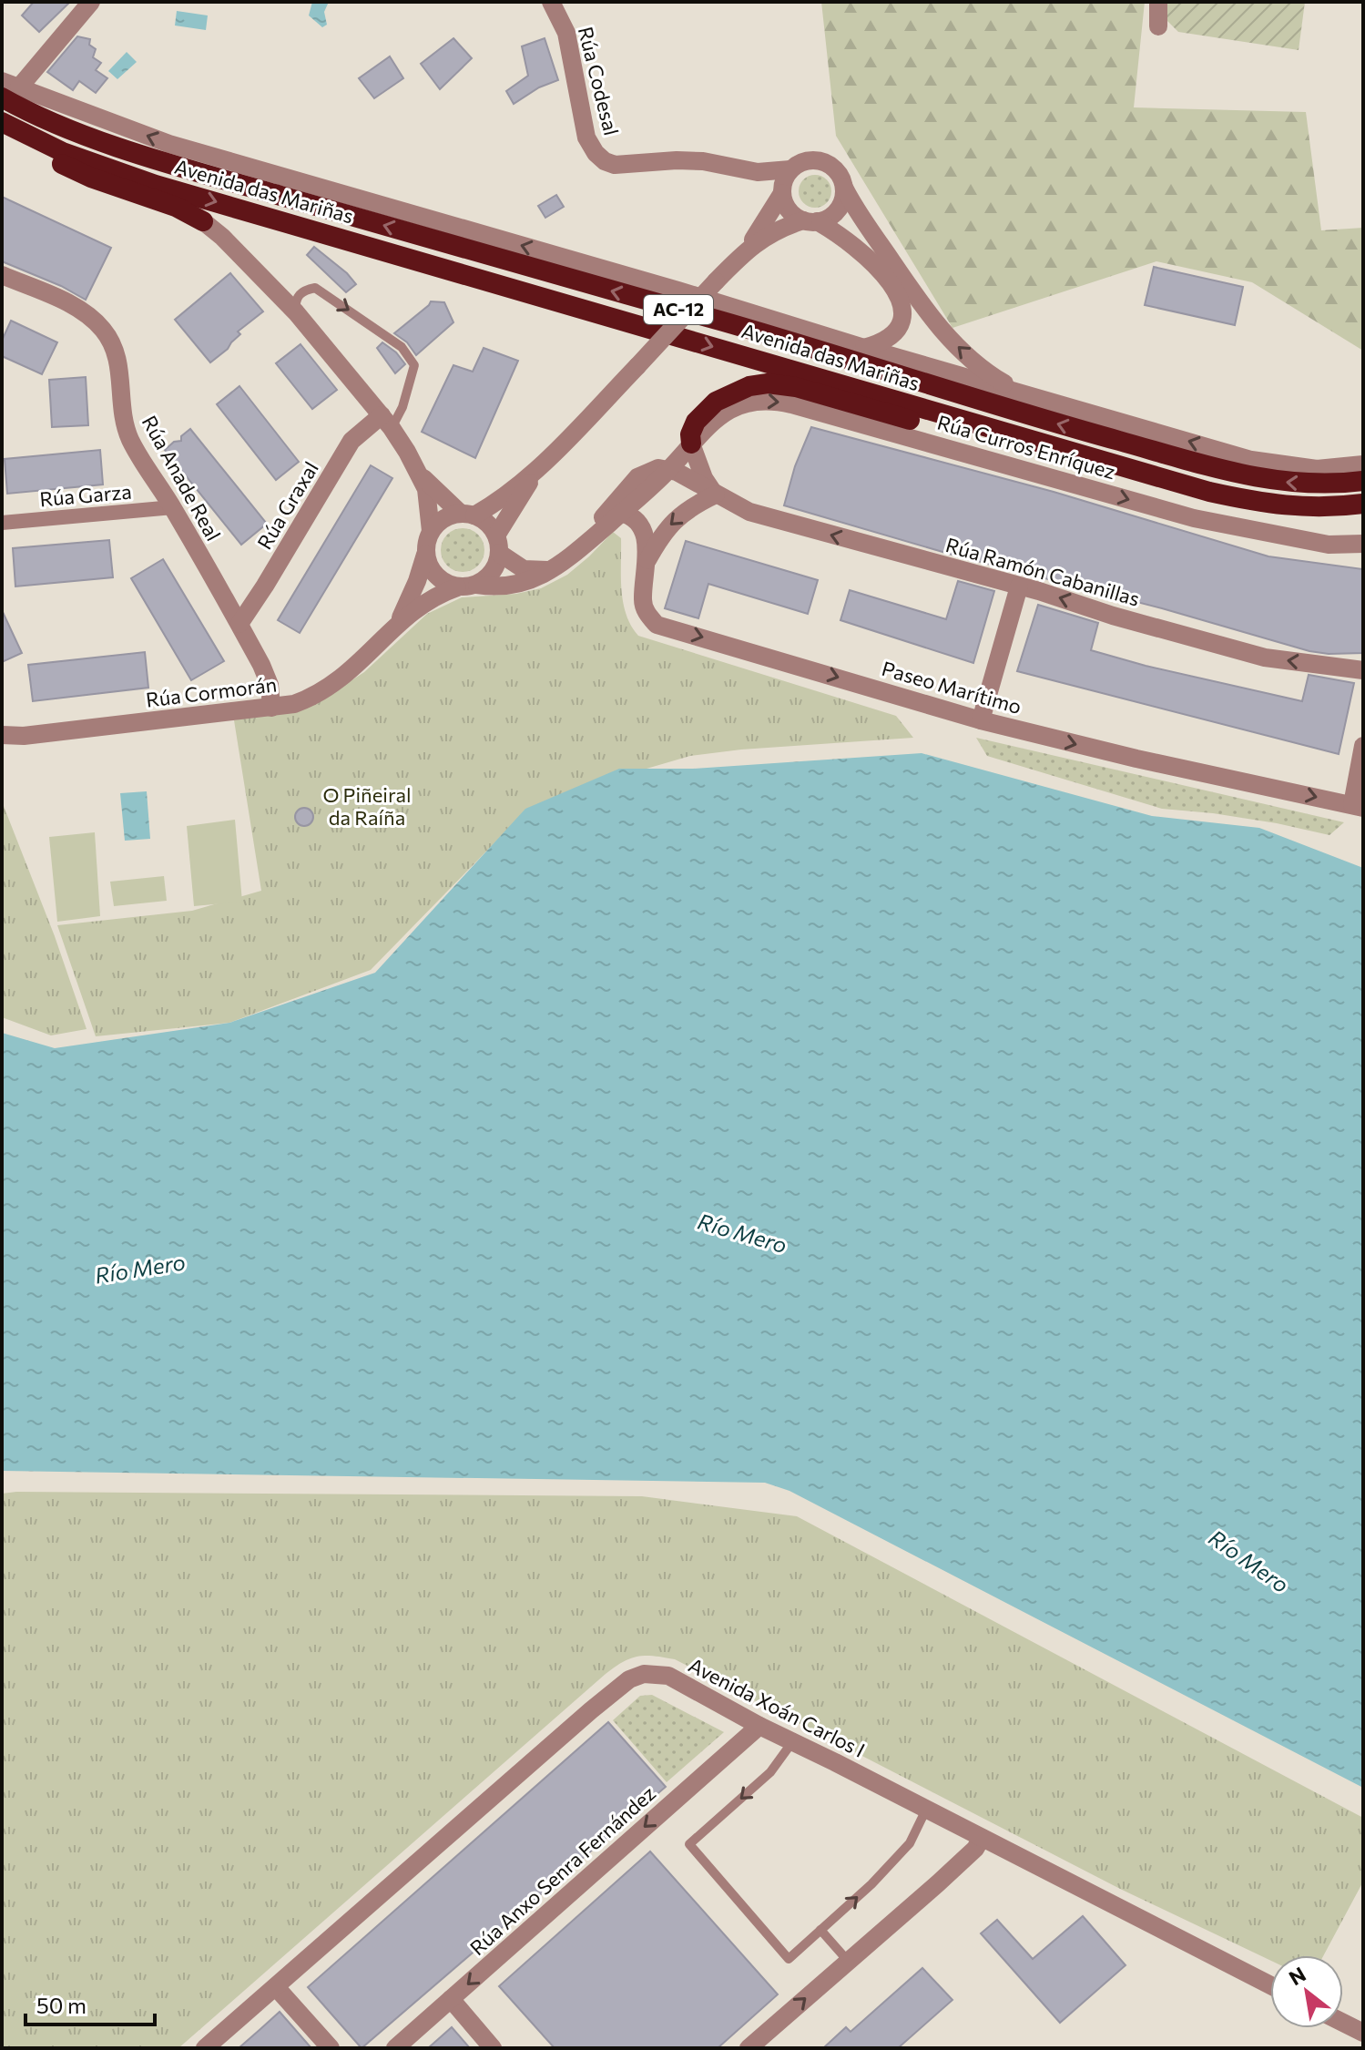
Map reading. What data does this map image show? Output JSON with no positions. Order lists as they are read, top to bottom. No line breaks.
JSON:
{"streets":{"highway":["Avenida das Mariñas","AC-12"],"street":["Rúa Codesal","Rúa Curros Enríquez","Rúa Anade Real","Rúa Garza","Rúa Graxal","Rúa Ramón Cabanillas","Paseo Marítimo","Rúa Cormorán","Avenida Xoán Carlos I","Rúa Anxo Senra Fernández"]},"crossings":[["Rúa Curros Enríquez","Rúa Ramón Cabanillas"],["Rúa Curros Enríquez","Paseo Marítimo"],["Rúa Anade Real","Rúa Garza"],["Rúa Anade Real","Rúa Graxal"],["Rúa Anade Real","Rúa Cormorán"],["Avenida Xoán Carlos I","Rúa Anxo Senra Fernández"]],"one_way":["Rúa Ramón Cabanillas","Paseo Marítimo","Rúa Anxo Senra Fernández"],"water":["Río Mero"],"parks":["O Piñeiral da Raíña"],"scale_bar":"50 m","north":"top left"}
